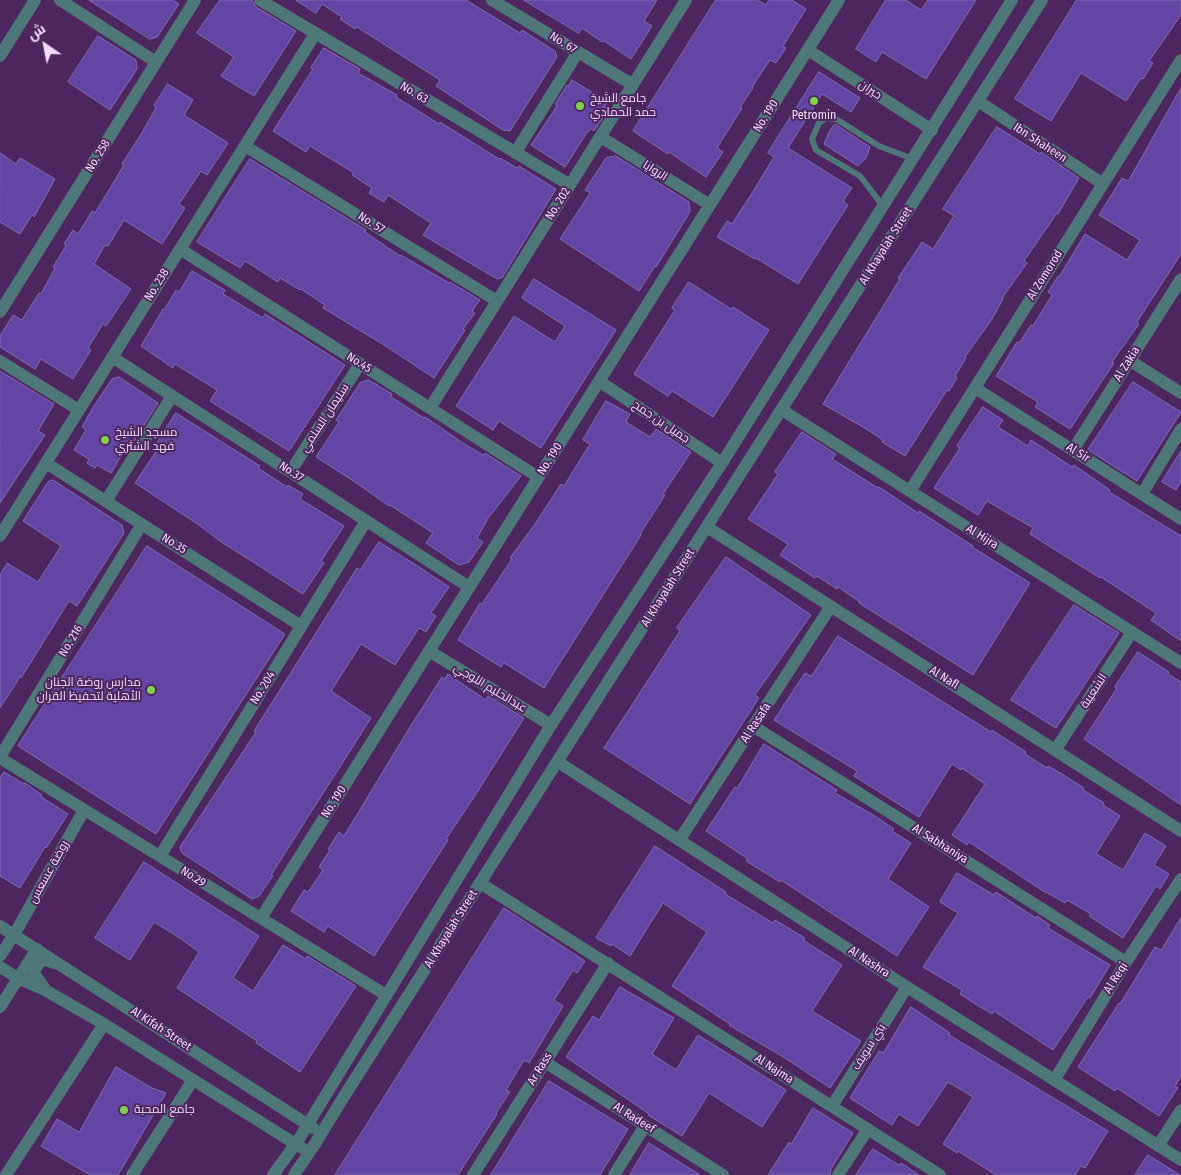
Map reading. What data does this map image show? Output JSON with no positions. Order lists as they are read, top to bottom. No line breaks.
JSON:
{"streets":{"street":["No. 67","حيران","No. 63","No. 190","Ibn Shaheen","No. 258","الروايا","No. 202","No. 57","Al Khayalah Street","Al Zomorod","No. 238","No.45","Al Zakia","سليمان السلمي","جميل بن جمح","Al Sir","No.37","Al Hijra","No.35","No. 216","Al Nafl","No. 204","عبدالحليم اللوجي","الشعيبة","Al Rasafa","Al Sabhaniya","روضة عسعس","No.29","Al Nashra","Al Reqi","Al Kifah Street","بني سويف","Ar Rass","Al Najma","Al Radeef"]},"crossings":[["No. 67","No. 202"],["حيران","No. 190"],["حيران","Al Khayalah Street"],["No. 63","No. 202"],["No. 63","No. 238"],["No. 190","الروايا"],["No. 190","No.45"],["No. 190","جميل بن جمح"],["No. 190","No.37"],["No. 190","عبدالحليم اللوجي"],["No. 190","No.29"],["Ibn Shaheen","Al Khayalah Street"],["Ibn Shaheen","Al Zomorod"],["الروايا","No. 202"],["No. 202","No. 57"],["No. 202","No.45"],["No. 57","No. 238"],["Al Khayalah Street","جميل بن جمح"],["Al Khayalah Street","Al Hijra"],["Al Khayalah Street","Al Nafl"],["Al Khayalah Street","عبدالحليم اللوجي"],["Al Khayalah Street","No.29"],["Al Khayalah Street","Al Nashra"],["Al Khayalah Street","Al Kifah Street"],["Al Khayalah Street","Al Najma"],["Al Zomorod","Al Sir"],["Al Zomorod","Al Hijra"],["No. 238","No.45"],["No. 238","No.37"],["No. 238","No.35"],["No.45","سليمان السلمي"],["Al Zakia","Al Sir"],["سليمان السلمي","No.37"],["No.37","No. 204"],["Al Hijra","الشعيبة"],["No.35","No. 216"],["No.35","No. 204"],["No. 216","No.29"],["Al Nafl","الشعيبة"],["Al Nafl","Al Rasafa"],["No. 204","No.29"],["Al Rasafa","Al Sabhaniya"],["Al Rasafa","Al Nashra"],["Al Sabhaniya","Al Reqi"],["روضة عسعس","No.29"],["روضة عسعس","Al Kifah Street"],["Al Nashra","Al Reqi"],["Al Nashra","بني سويف"],["بني سويف","Al Najma"],["Ar Rass","Al Najma"],["Ar Rass","Al Radeef"]],"places":["Petromin","جامع الشيخ حمد الحمادي","مسجد الشيخ فهد الشثري","مدارس روضة الجنان الأهلية لتحفيظ القران","جامع المحبة"],"north":"top left"}
